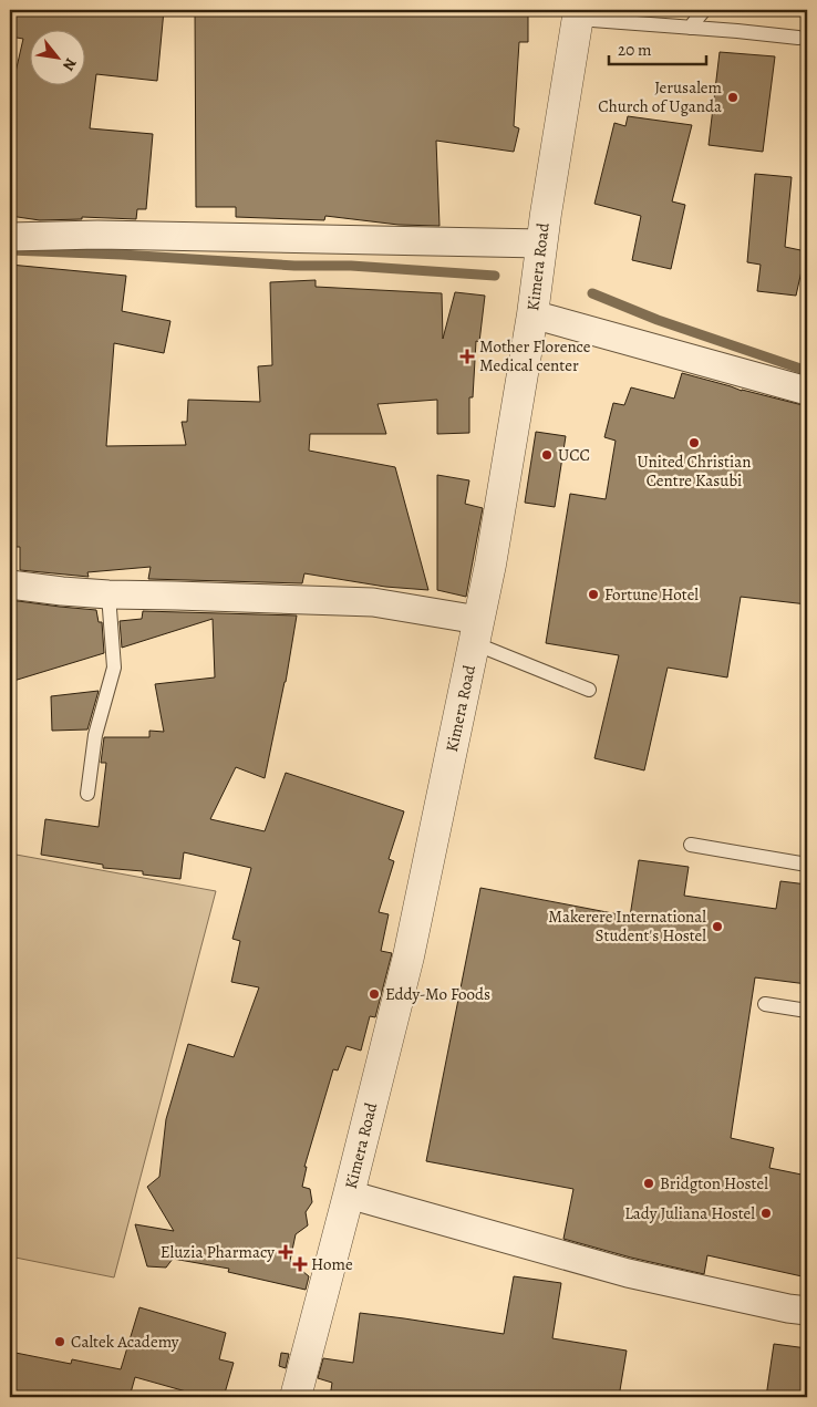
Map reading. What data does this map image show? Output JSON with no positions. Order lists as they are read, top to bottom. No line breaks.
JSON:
{"streets":{"street":["Kimera Road"]},"places":{"other":["Jerusalem Church of Uganda","United Christian Centre Kasubi","UCC","Fortune Hotel","Makerere International Student's Hostel","Eddy-Mo Foods","Bridgton Hostel","Lady Juliana Hostel","Caltek Academy"],"health":["Mother Florence Medical center","Eluzia Pharmacy","Home"]},"scale_bar":"20 m","north":"bottom right"}
